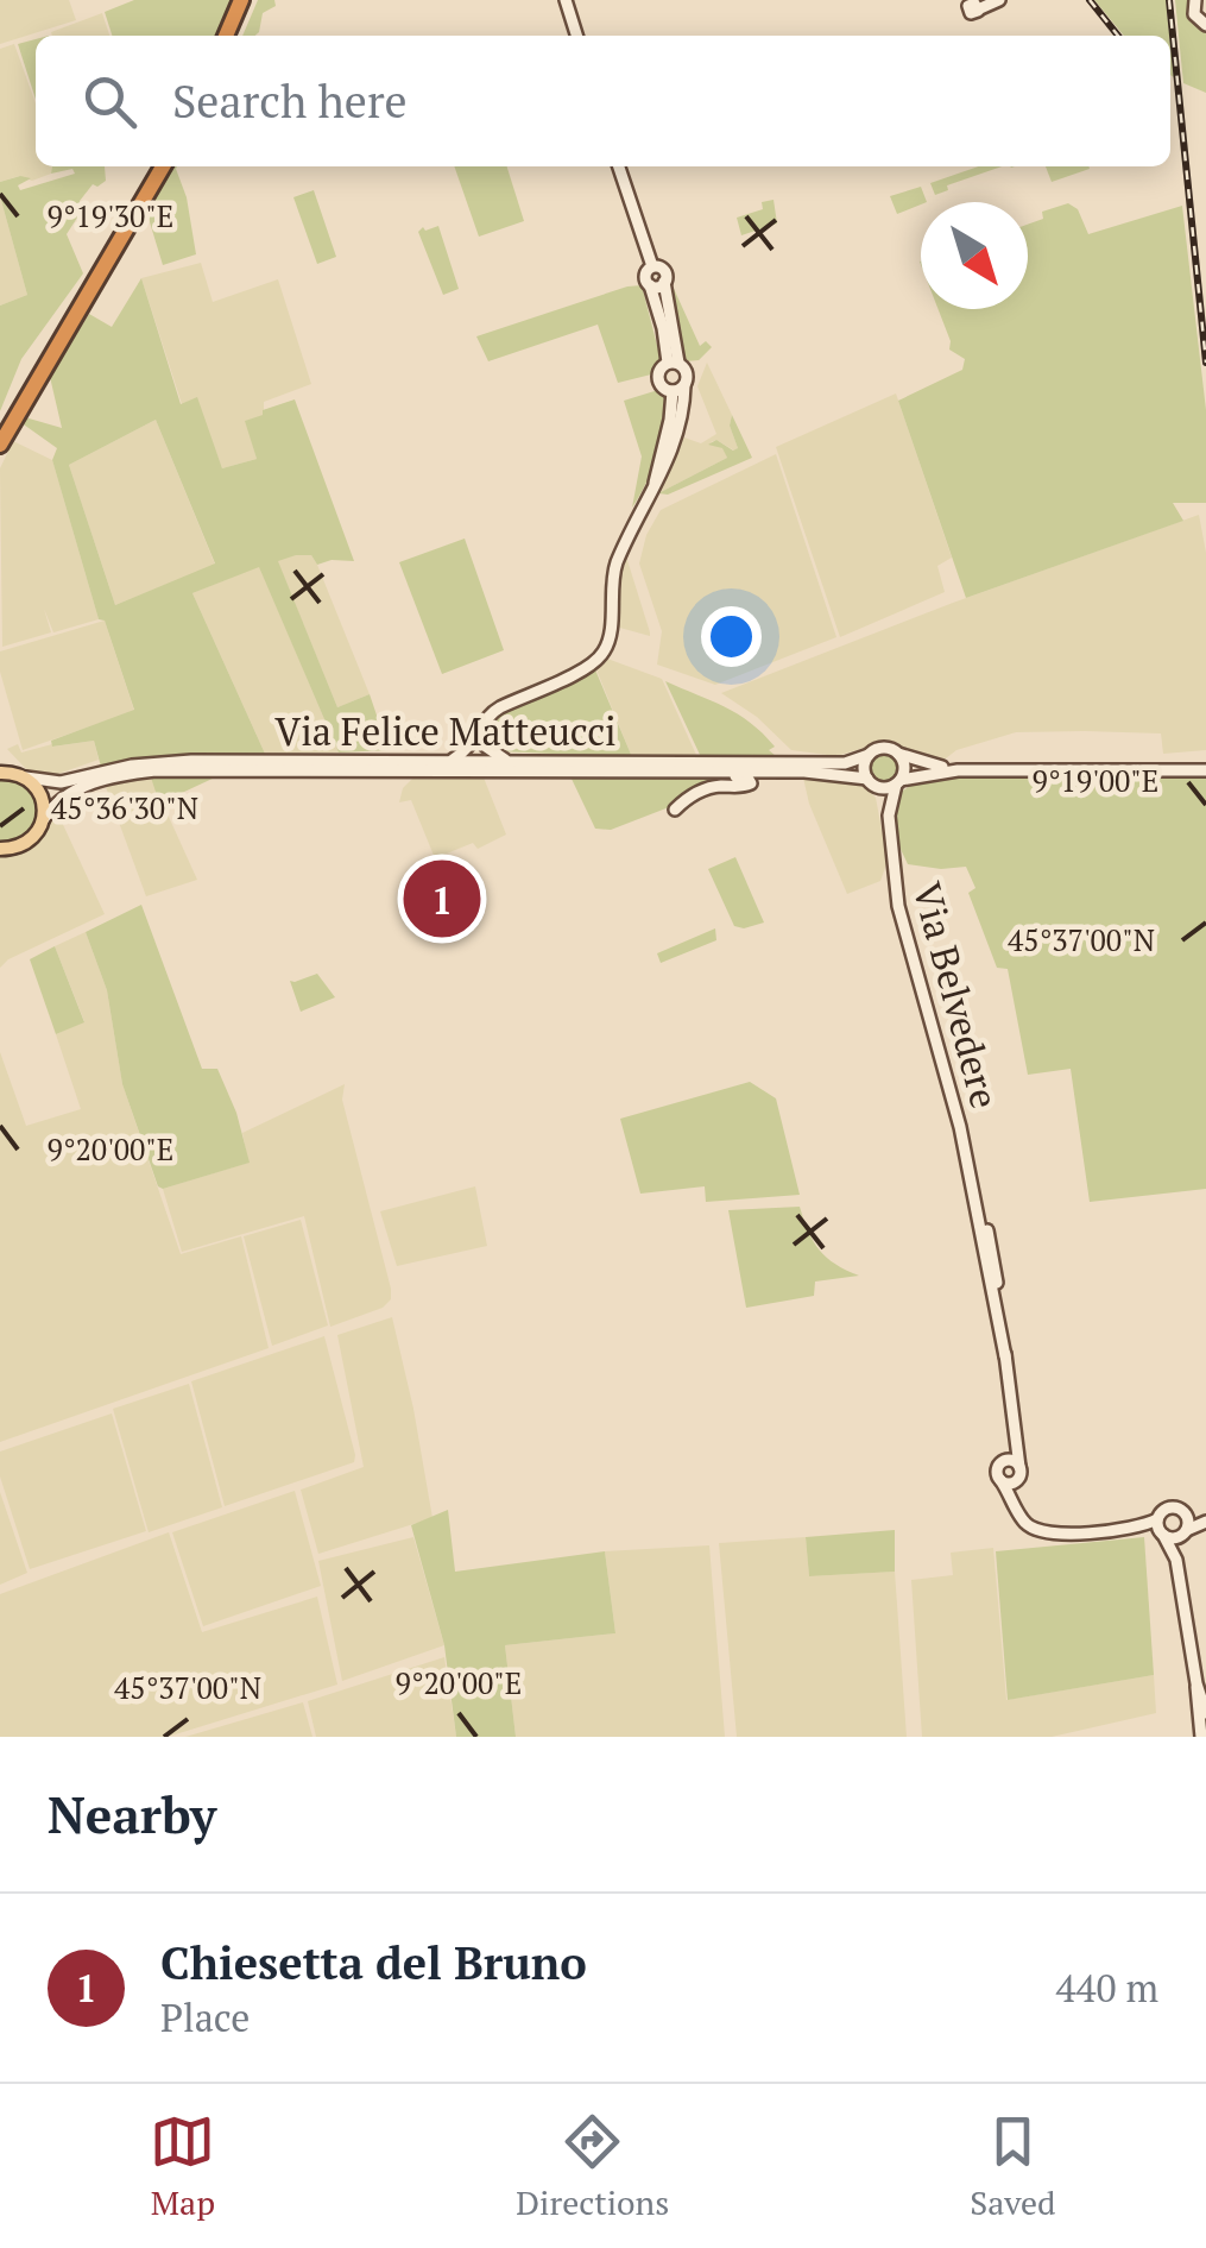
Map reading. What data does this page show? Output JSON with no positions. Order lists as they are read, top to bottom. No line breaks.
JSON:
{"streets":{"street":["Via Felice Matteucci","Via Belvedere"]},"crossings":[["Via Felice Matteucci","Via Belvedere"]],"north":"bottom right","page":{"search":"Search here","pins":"1","heading":"Nearby","list":[{"mark":"1","name":"Chiesetta del Bruno","note":"Place","value":"440 m"}],"nav":["Map","Directions","Saved"]},"coordinates":["9°19'30\"E","9°19'00\"E","45°36'30\"N","45°37'00\"N","9°20'00\"E"]}
